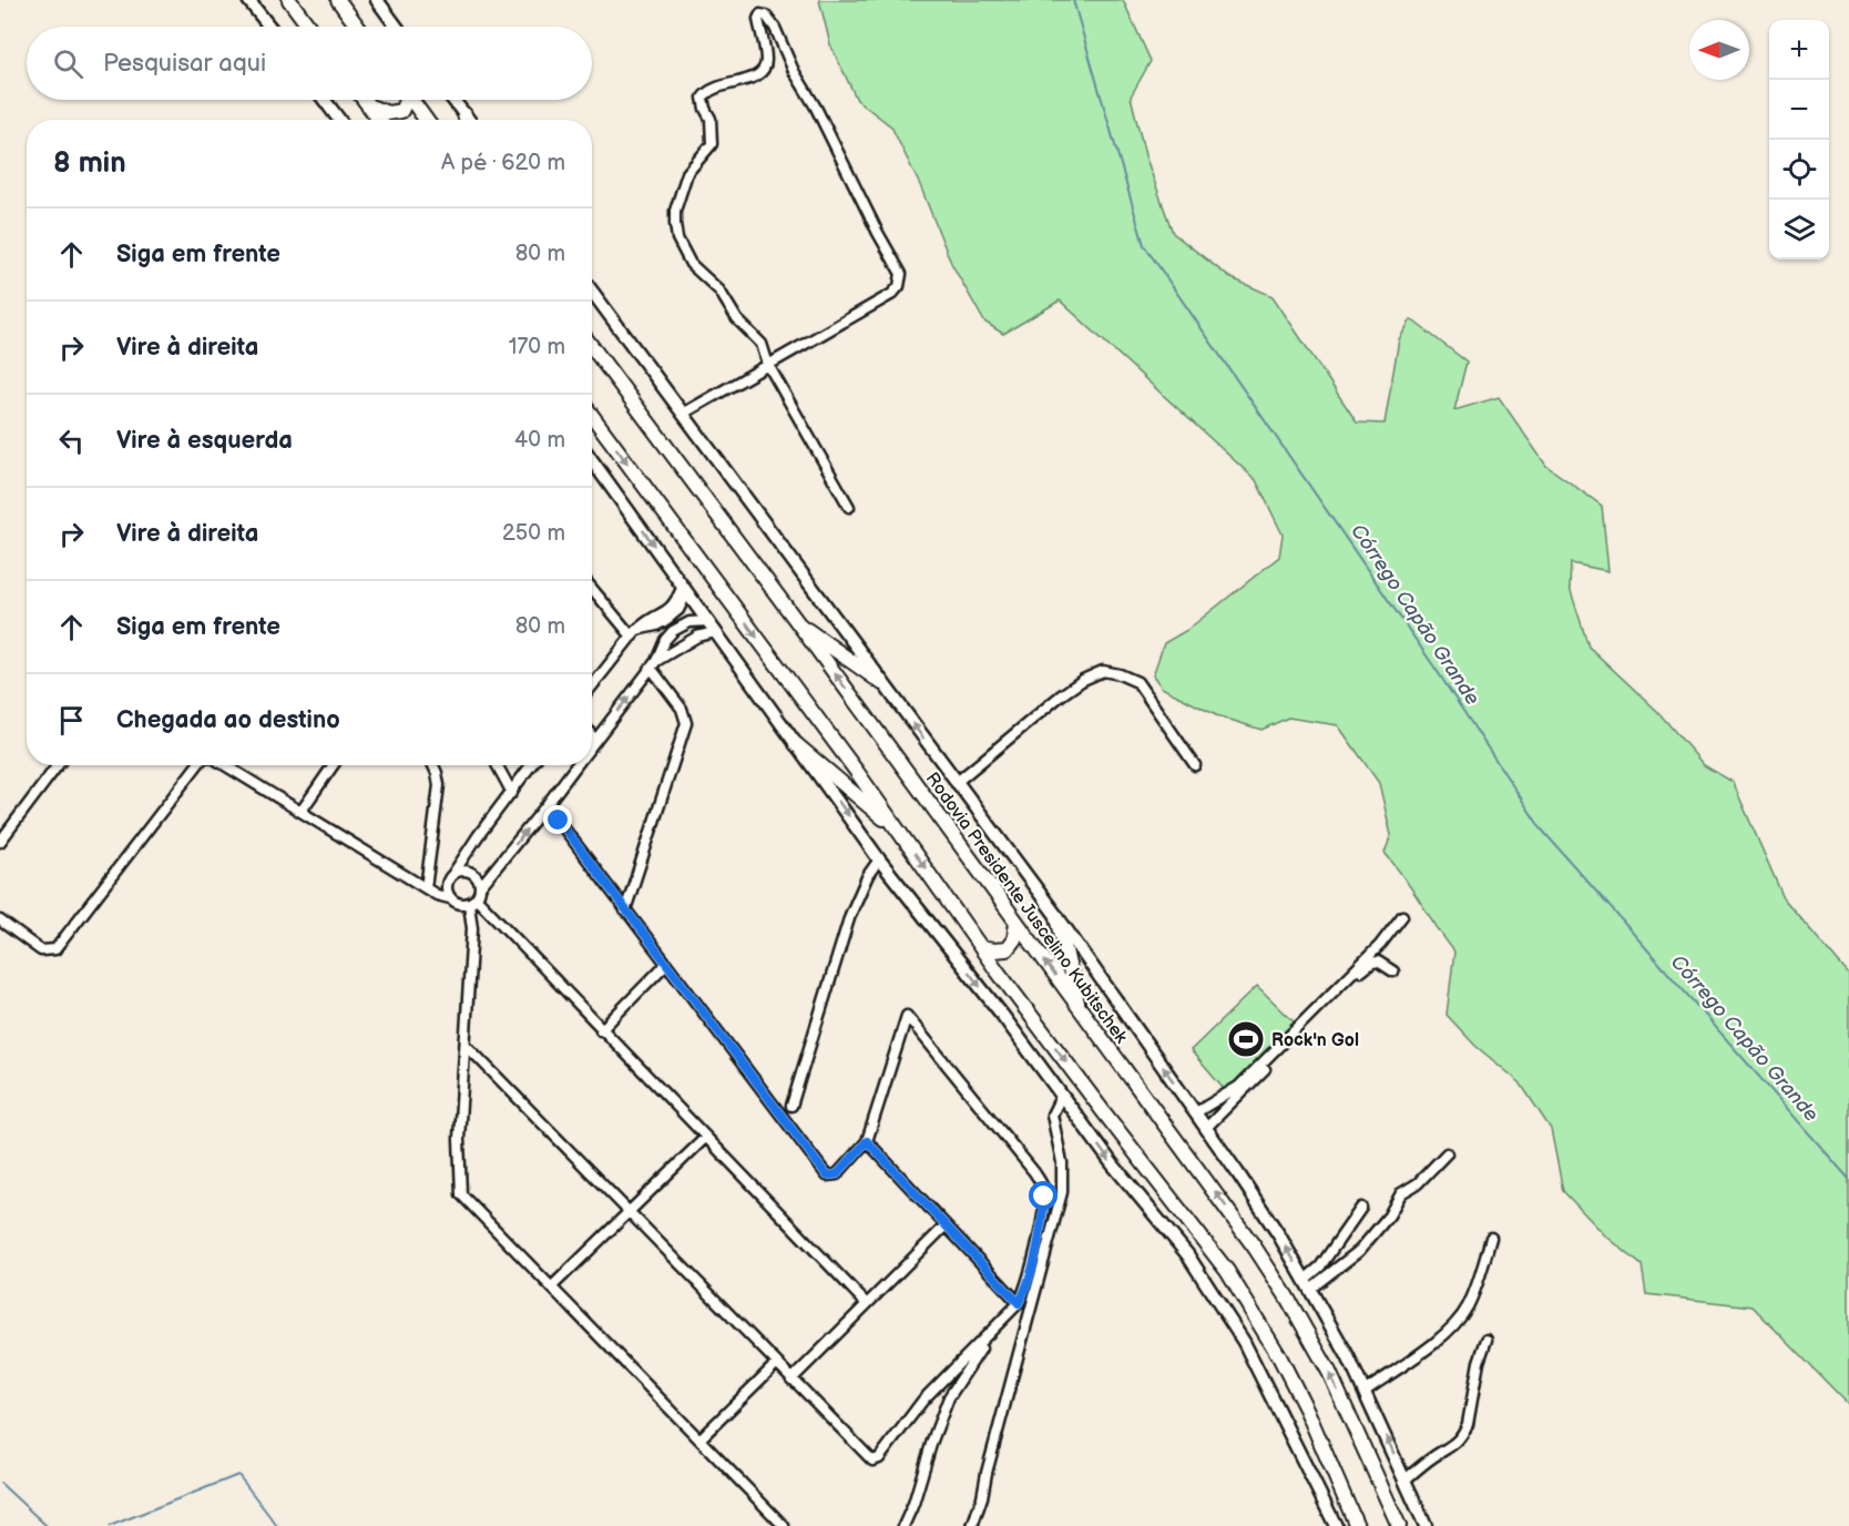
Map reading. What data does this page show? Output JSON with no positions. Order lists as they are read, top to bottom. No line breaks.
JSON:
{"streets":{"highway":["Rodovia Presidente Juscelino Kubitschek"]},"water":["Córrego Capão Grande"],"places":{"sports":["Rock'n Gol"]},"north":"left","page":{"map_buttons":["+","−"],"search":"Pesquisar aqui","heading":["8 min","A pé · 620 m"],"list":[["Siga em frente","80 m"],["Vire à direita","170 m"],["Vire à esquerda","40 m"],["Vire à direita","250 m"],["Siga em frente","80 m"],"Chegada ao destino"]}}
